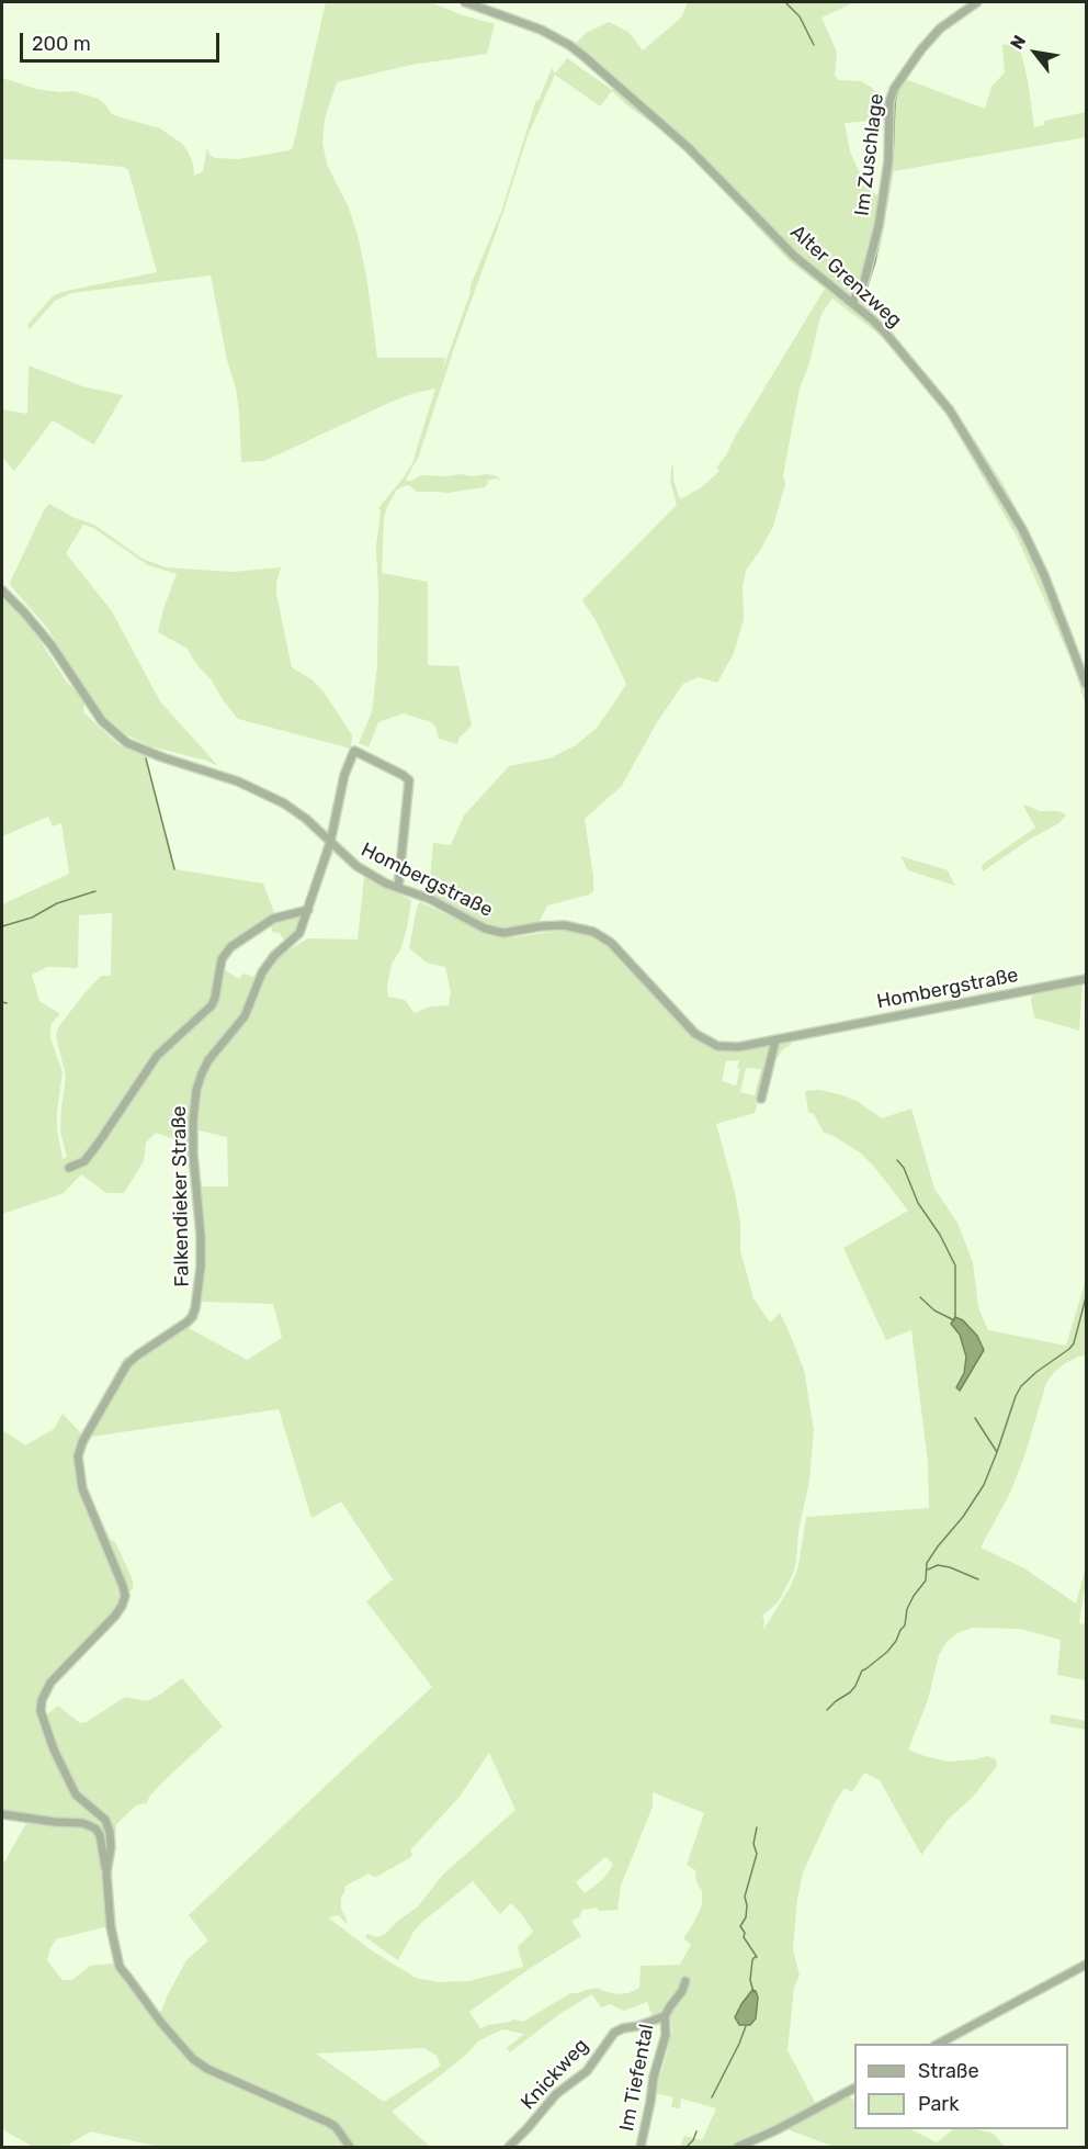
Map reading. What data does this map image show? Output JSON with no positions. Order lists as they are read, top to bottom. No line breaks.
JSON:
{"streets":{"street":["Im Zuschlage","Alter Grenzweg","Hombergstraße","Falkendieker Straße","Knickweg","Im Tiefental"]},"crossings":[["Im Zuschlage","Alter Grenzweg"],["Hombergstraße","Falkendieker Straße"],["Knickweg","Im Tiefental"]],"legend":["Straße","Park"],"scale_bar":"200 m","north":"top left"}
